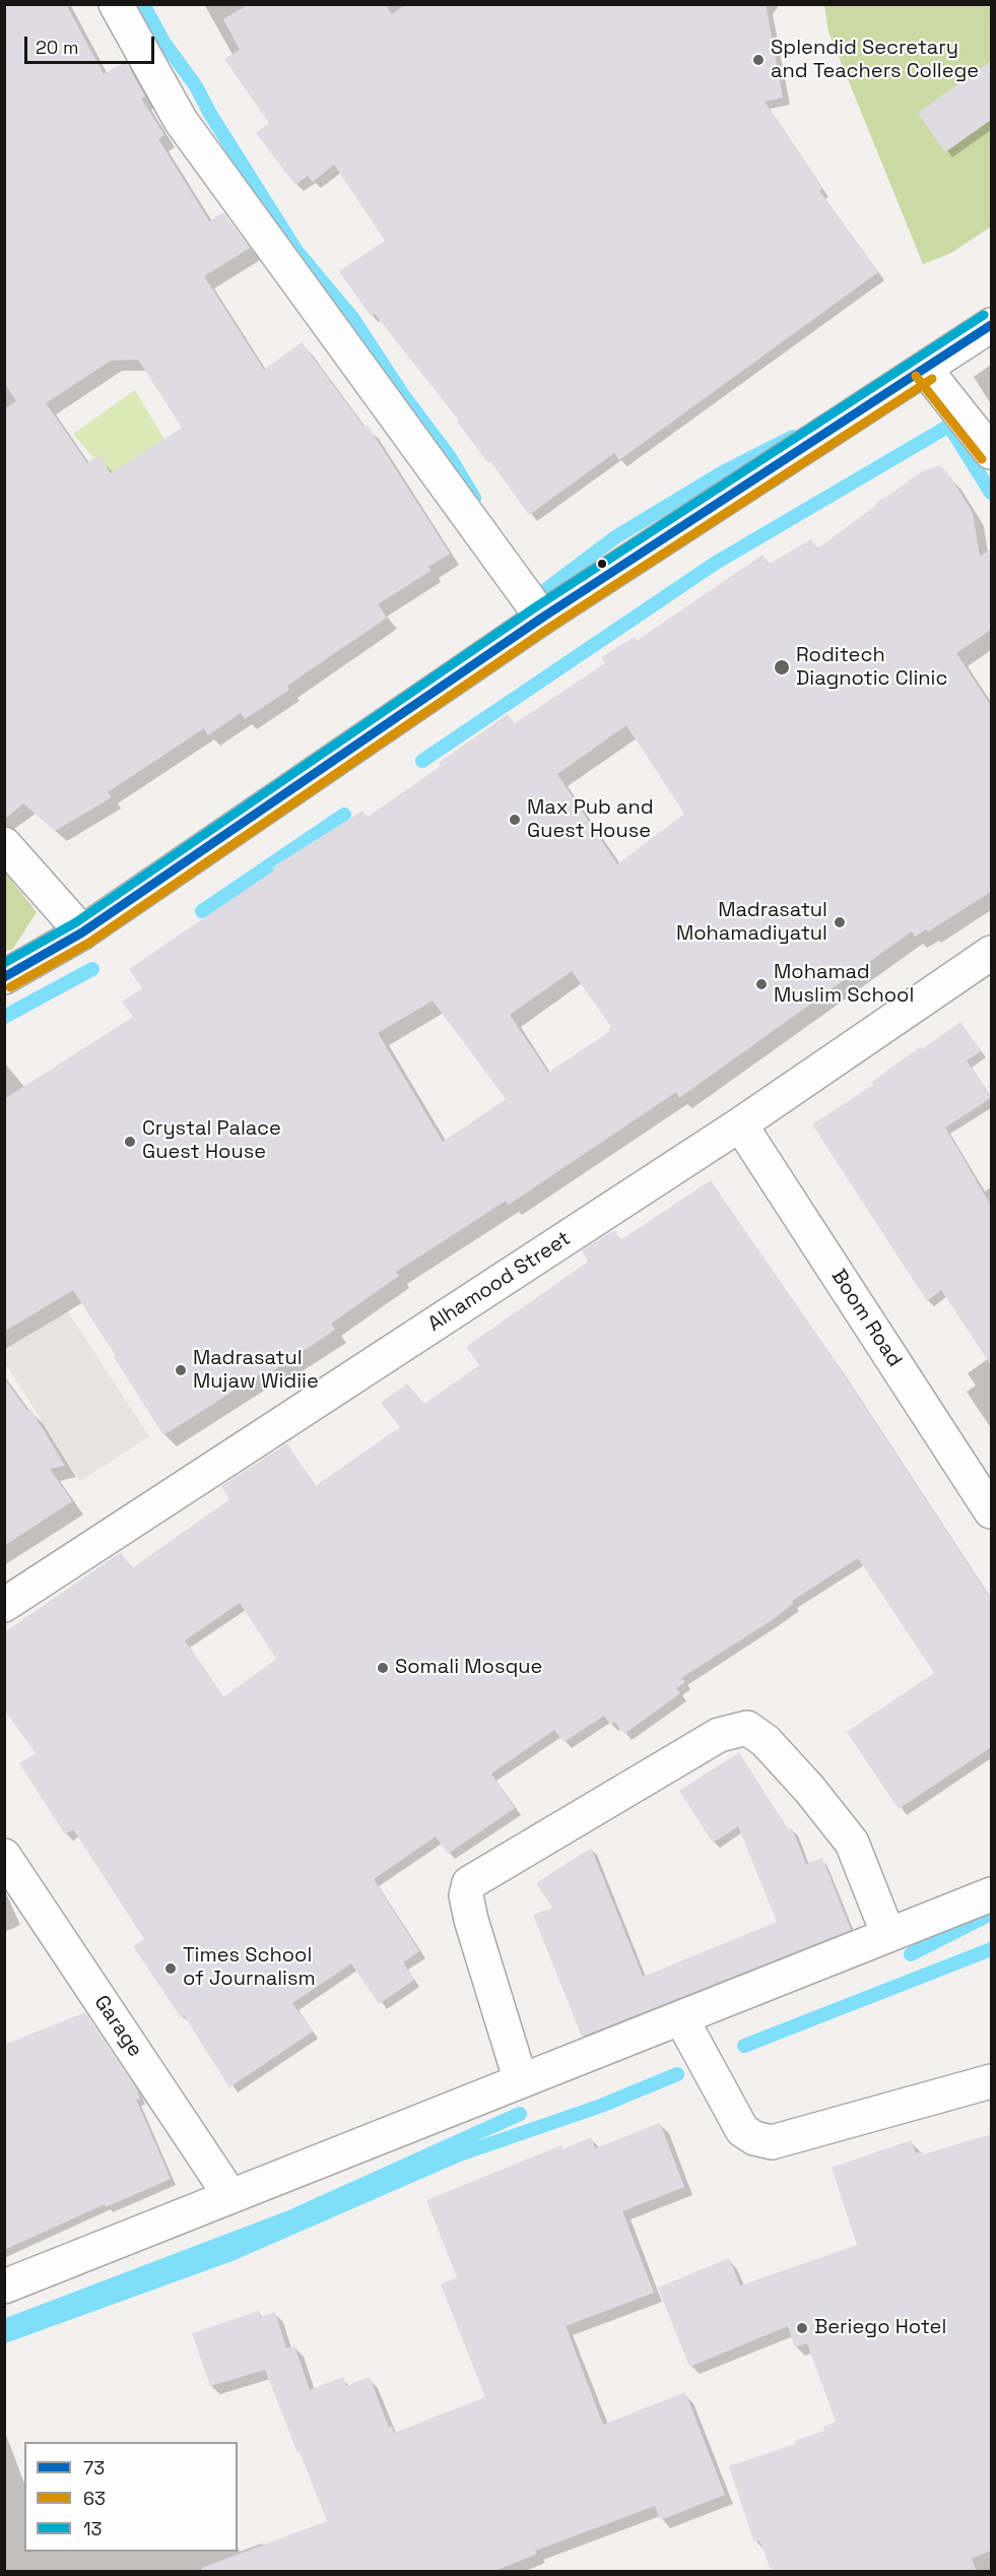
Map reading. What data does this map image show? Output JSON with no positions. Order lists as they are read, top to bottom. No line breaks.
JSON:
{"streets":{"street":["Alhamood Street","Boom Road","Garage"]},"crossings":[["Alhamood Street","Boom Road"]],"places":["Splendid Secretary and Teachers College","Roditech Diagnotic Clinic","Max Pub and Guest House","Madrasatul Mohamadiyatul","Mohamad Muslim School","Crystal Palace Guest House","Madrasatul Mujaw Widiie","Somali Mosque","Times School of Journalism","Beriego Hotel"],"lines":["transit line 13","transit line 73","transit line 63"],"legend":["73","63","13"],"scale_bar":"20 m"}
